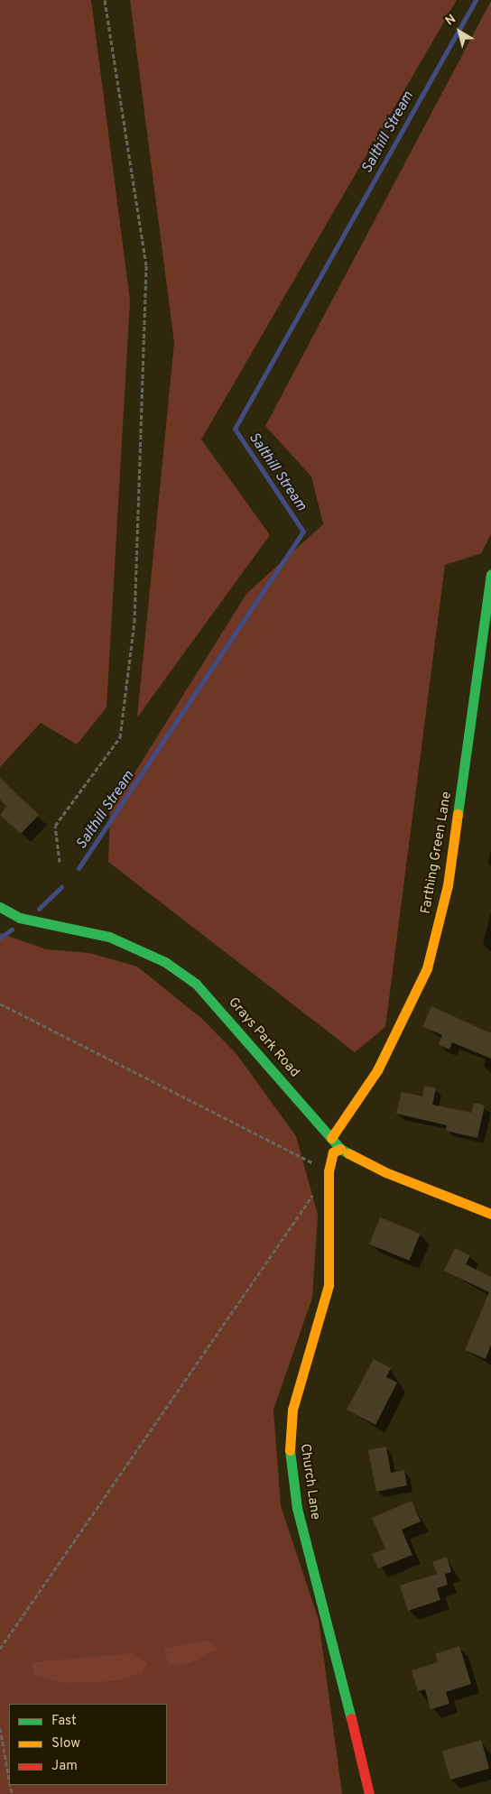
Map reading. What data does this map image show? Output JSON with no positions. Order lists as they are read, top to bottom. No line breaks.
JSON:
{"streets":{"street":["Farthing Green Lane","Grays Park Road","Church Lane"]},"crossings":[["Farthing Green Lane","Grays Park Road"],["Grays Park Road","Church Lane"]],"water":["Salthill Stream"],"legend":["Fast","Slow","Jam"],"north":"top left"}
